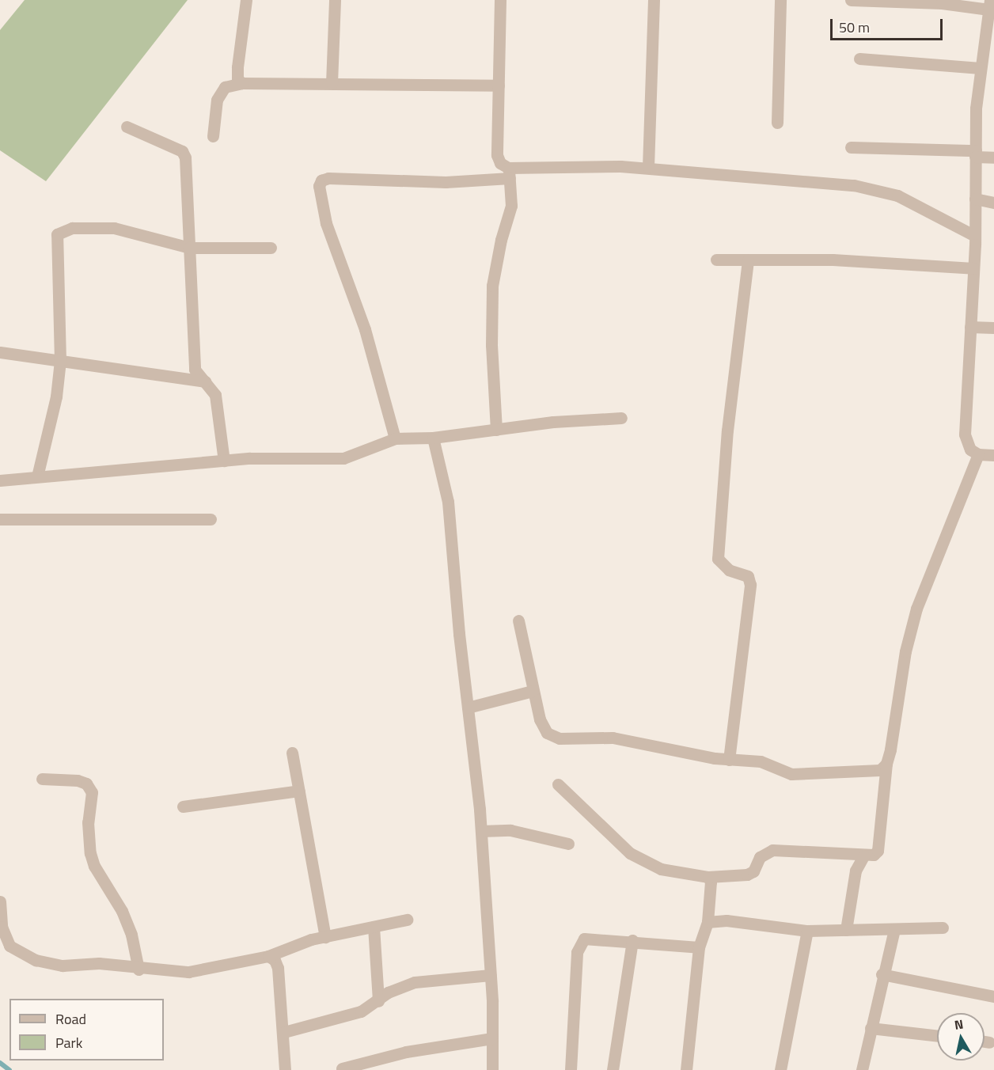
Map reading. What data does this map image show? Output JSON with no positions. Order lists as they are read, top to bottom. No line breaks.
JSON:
{"legend":["Road","Park"],"scale_bar":"50 m","north":"top"}
